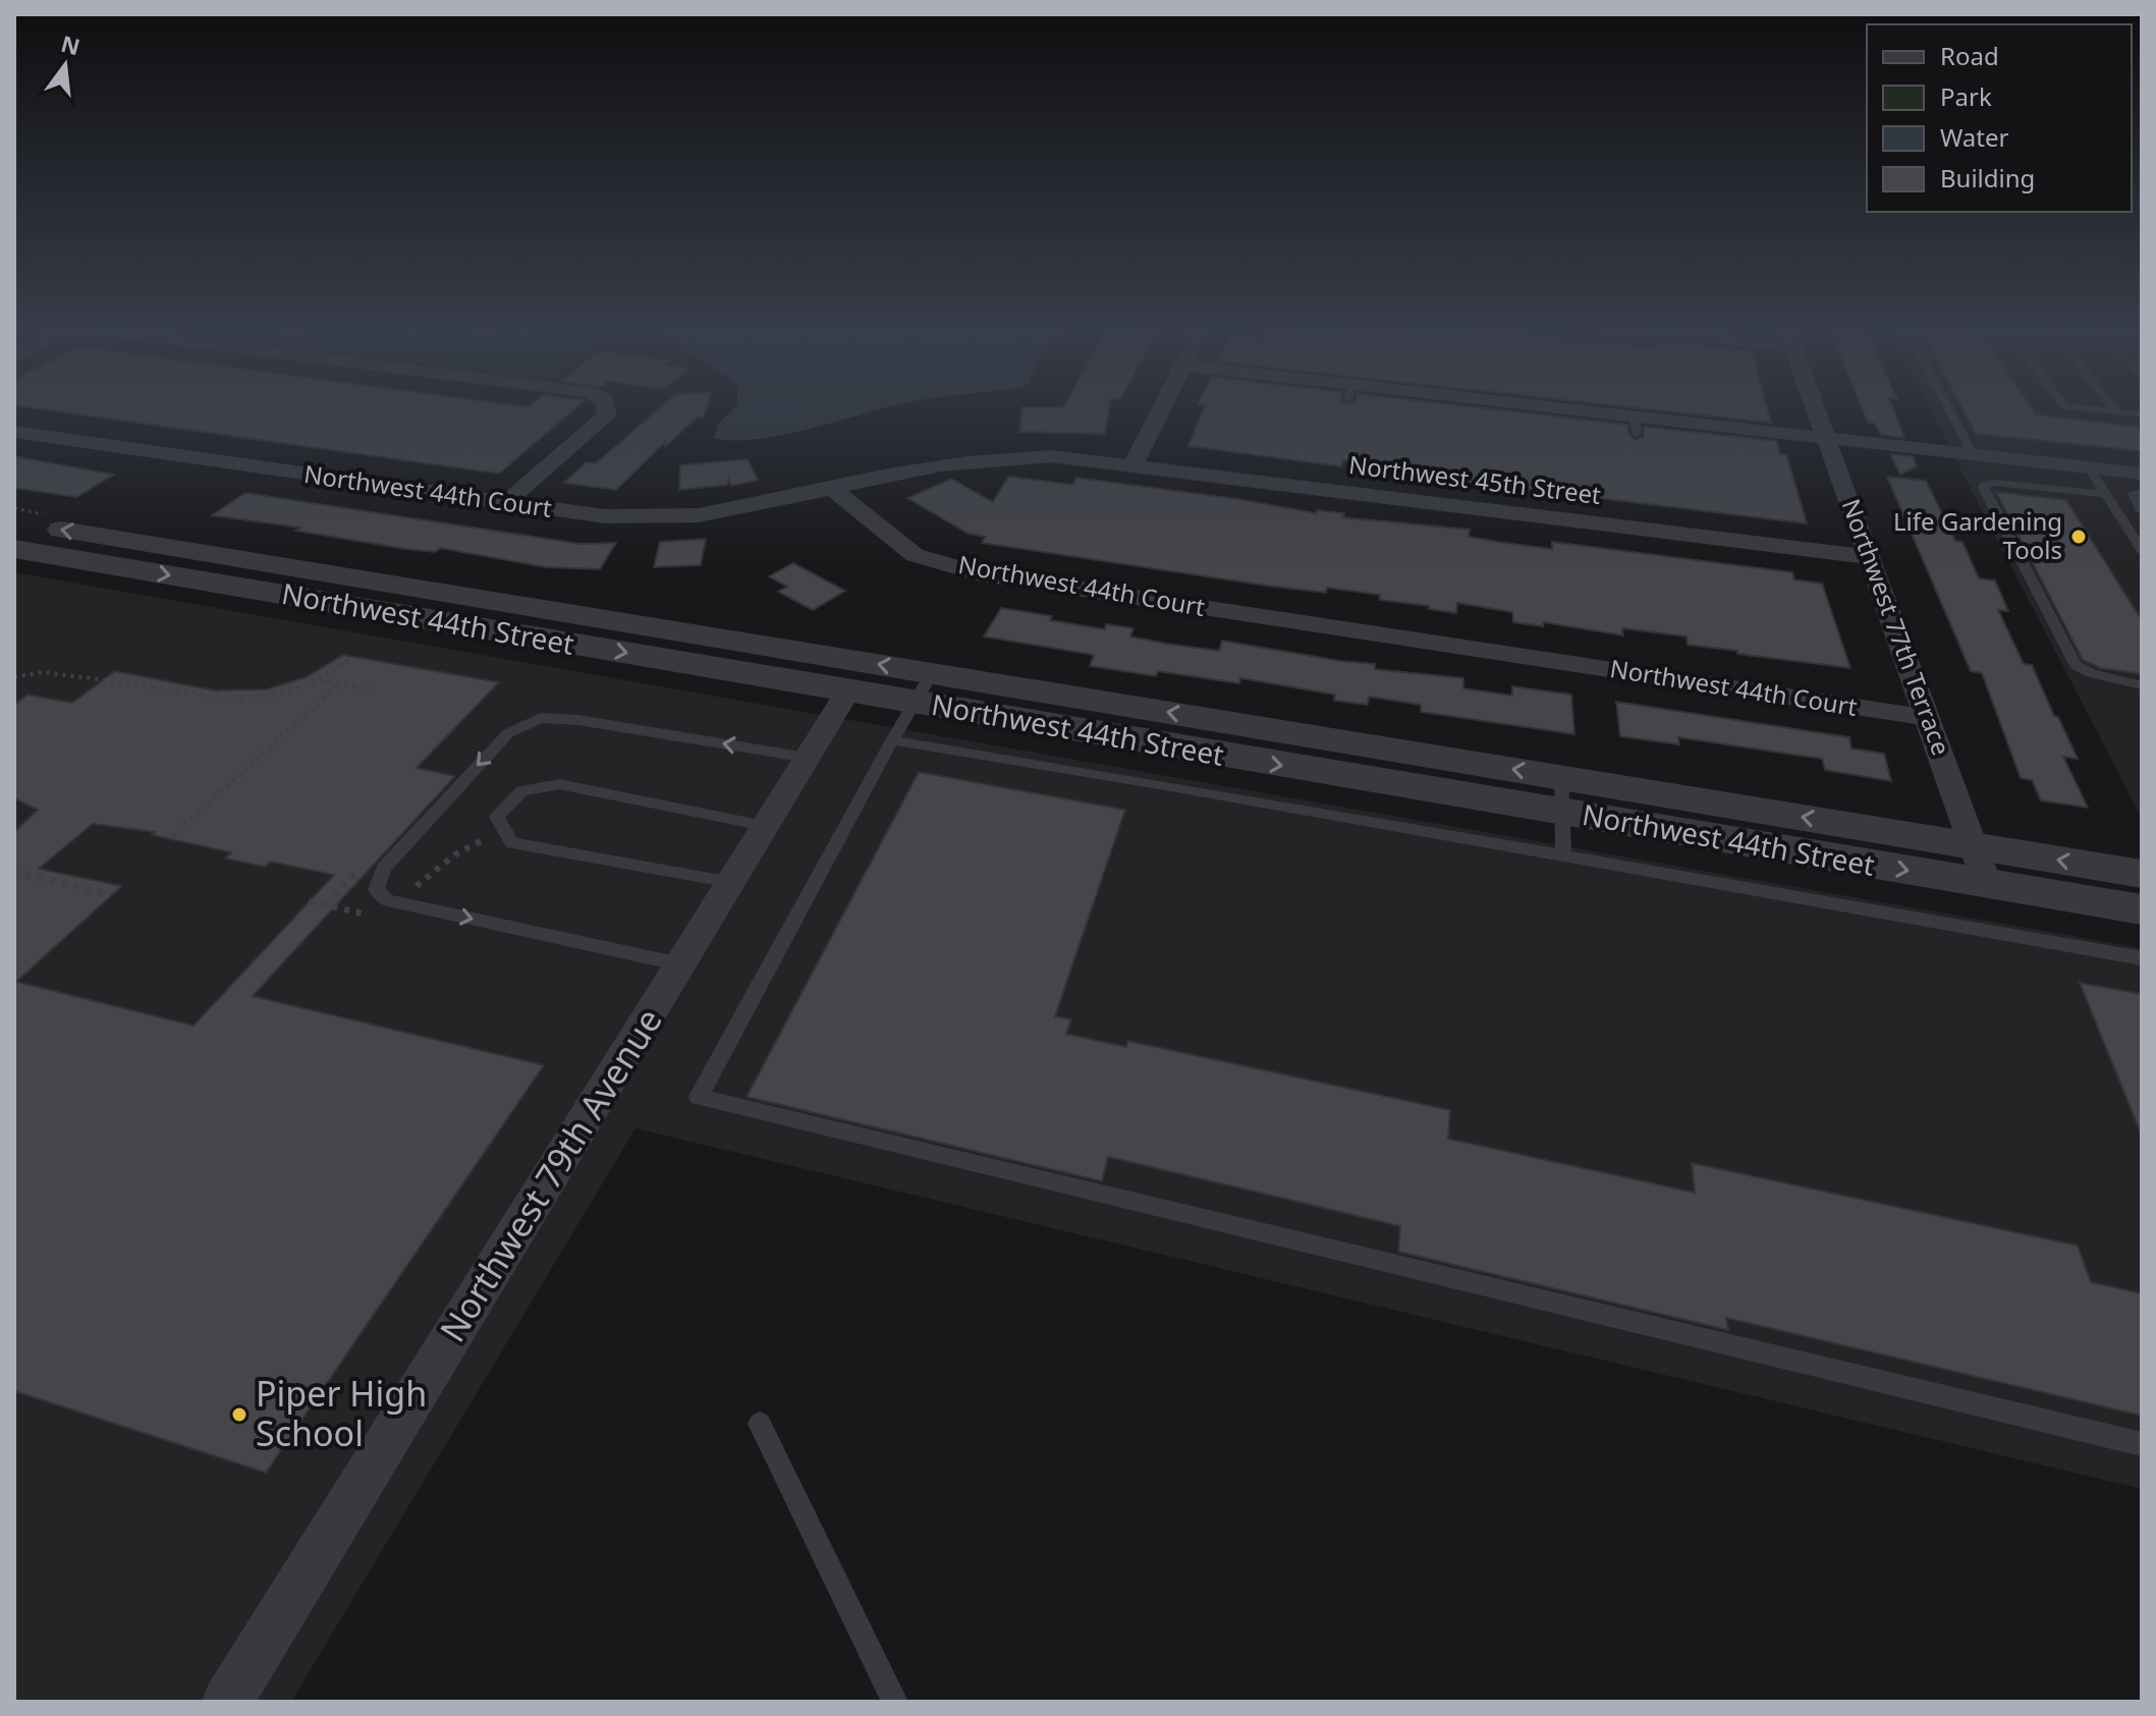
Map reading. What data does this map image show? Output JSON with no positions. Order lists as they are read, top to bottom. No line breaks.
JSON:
{"streets":{"street":["Northwest 45th Street","Northwest 44th Court","Northwest 44th Street","Northwest 77th Terrace","Northwest 79th Avenue"]},"crossings":[["Northwest 45th Street","Northwest 44th Court"],["Northwest 45th Street","Northwest 77th Terrace"],["Northwest 44th Court","Northwest 77th Terrace"],["Northwest 44th Street","Northwest 77th Terrace"],["Northwest 44th Street","Northwest 79th Avenue"]],"places":["Life Gardening Tools","Piper High School"],"legend":["Road","Park","Water","Building"],"north":"top"}
